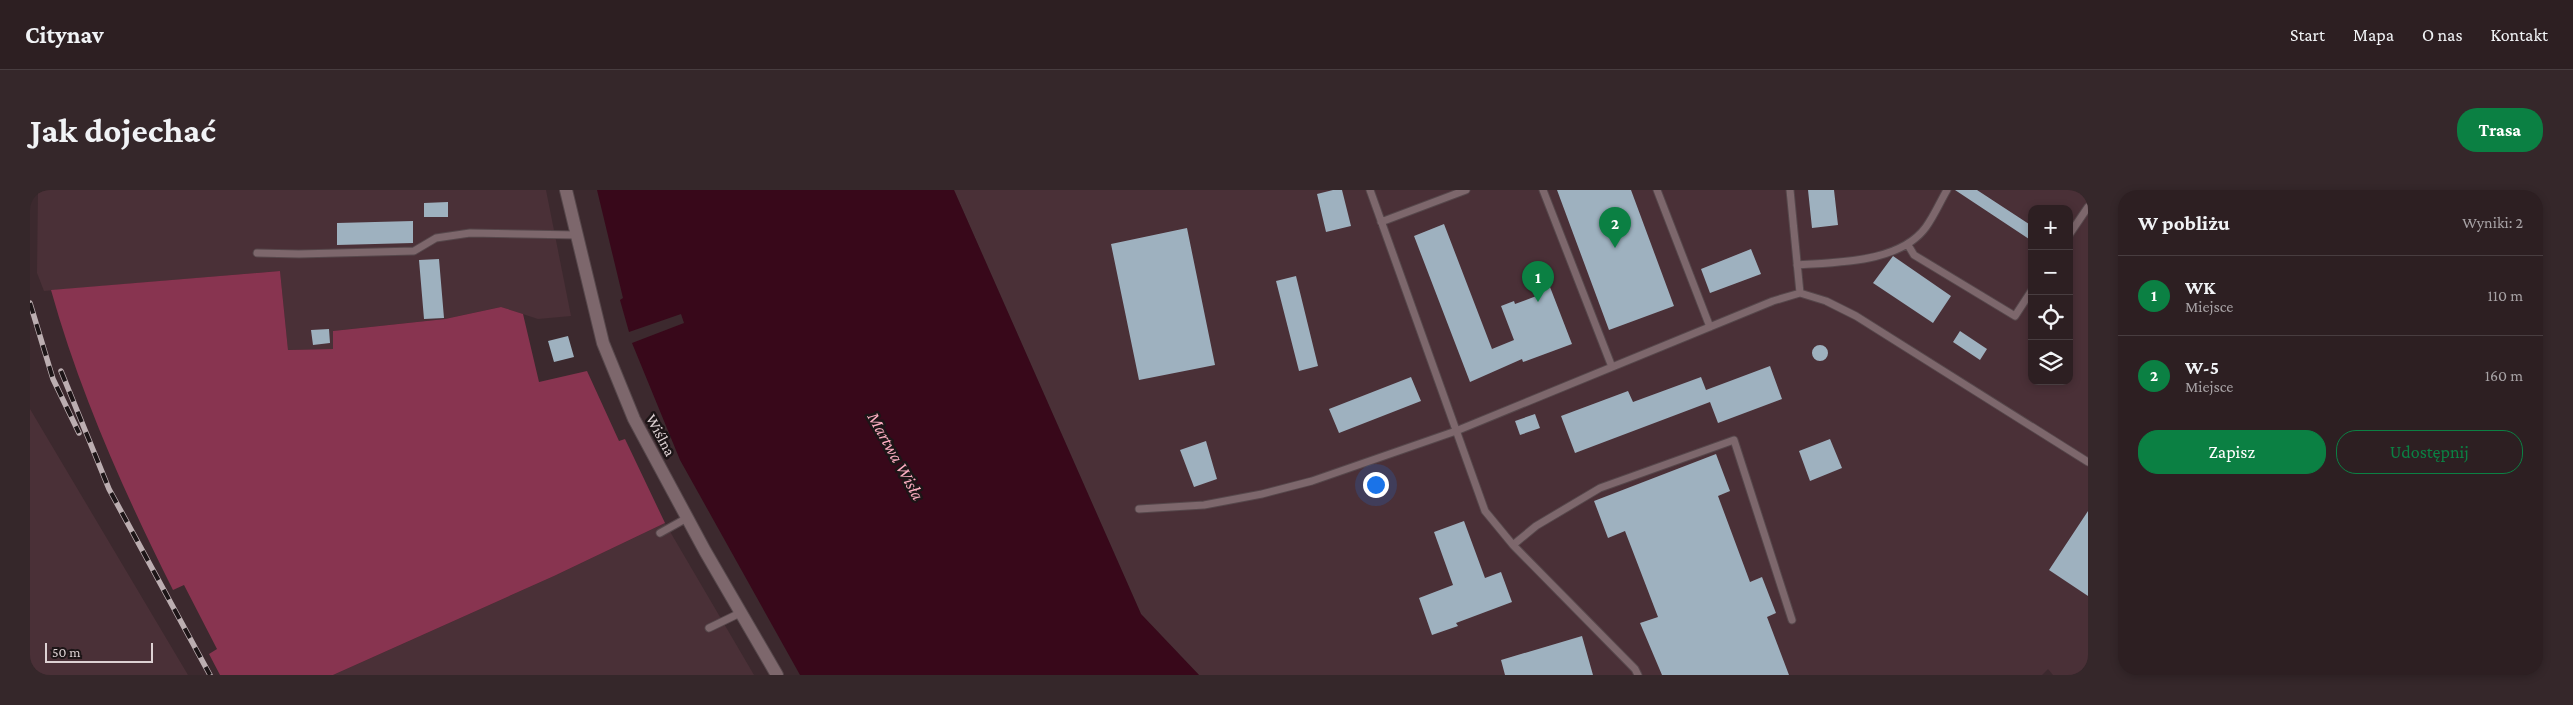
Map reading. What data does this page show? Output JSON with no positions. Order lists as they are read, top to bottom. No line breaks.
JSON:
{"streets":{"street":["Wiślna"]},"water":["Martwa Wisła"],"scale_bar":"50 m","page":{"header":"Citynav","nav":["Start","Mapa","O nas","Kontakt"],"buttons":["Trasa",["Zapisz","Udostępnij"]],"title":"Jak dojechać","heading":["W pobliżu","Wyniki: 2"],"map_buttons":["+","−"],"pins":["2","1"],"list":[{"mark":"1","name":"WK","note":"Miejsce","value":"110 m"},{"mark":"2","name":"W-5","note":"Miejsce","value":"160 m"}],"scale":"50 m"}}
